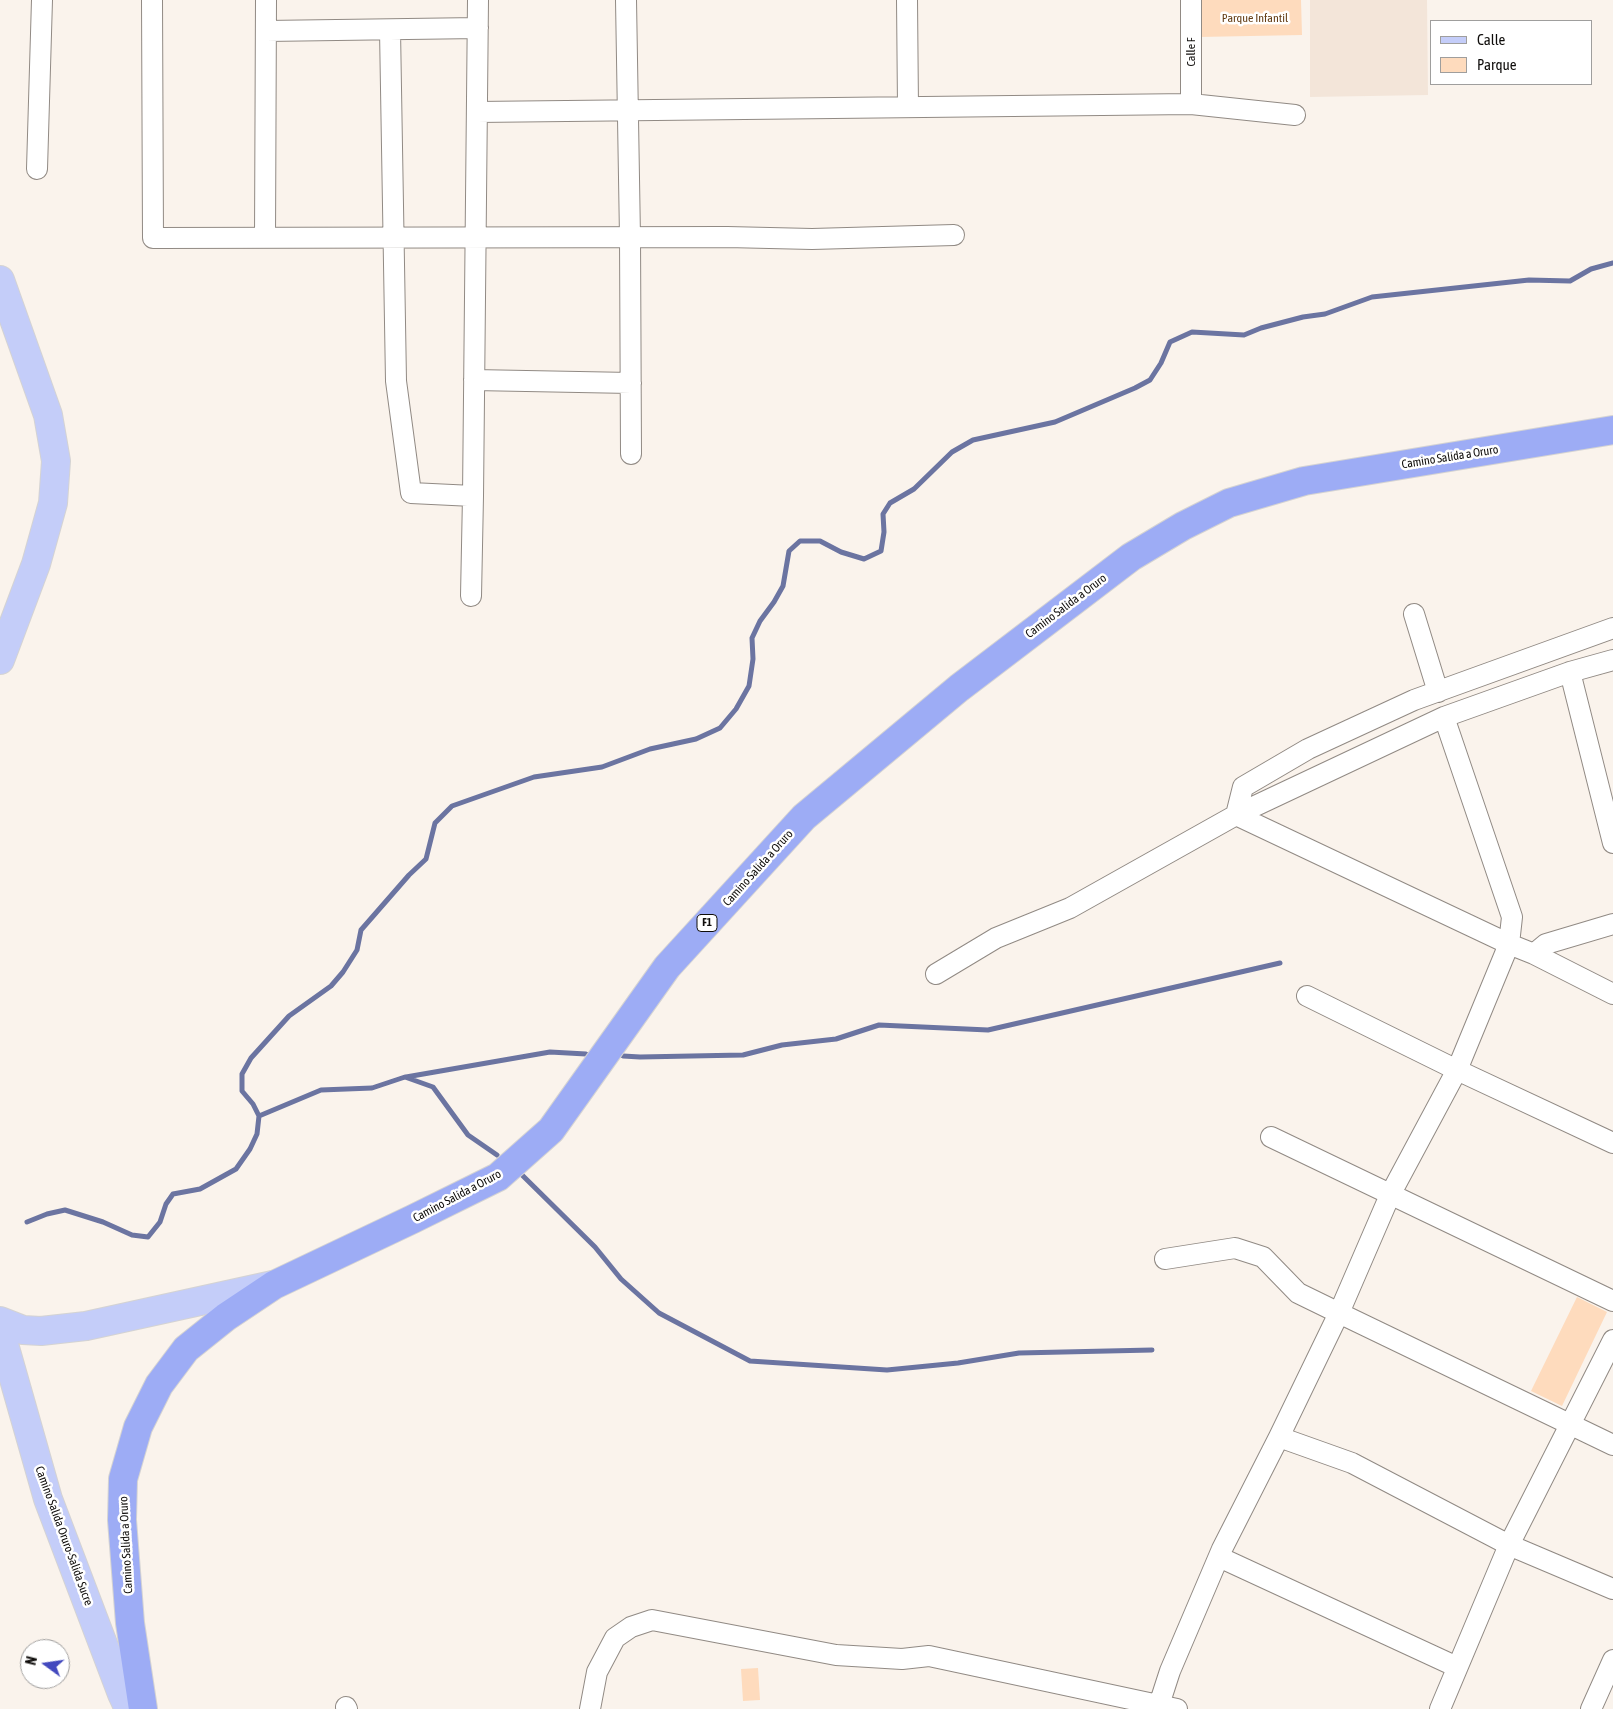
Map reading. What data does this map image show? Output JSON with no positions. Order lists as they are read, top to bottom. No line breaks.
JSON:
{"streets":{"highway":["Camino Salida a Oruro","F1"],"main road":["Camino Salida Oruro-Salida Sucre"],"street":["Calle F"]},"parks":["Parque Infantil"],"legend":["Calle","Parque"],"north":"left"}
